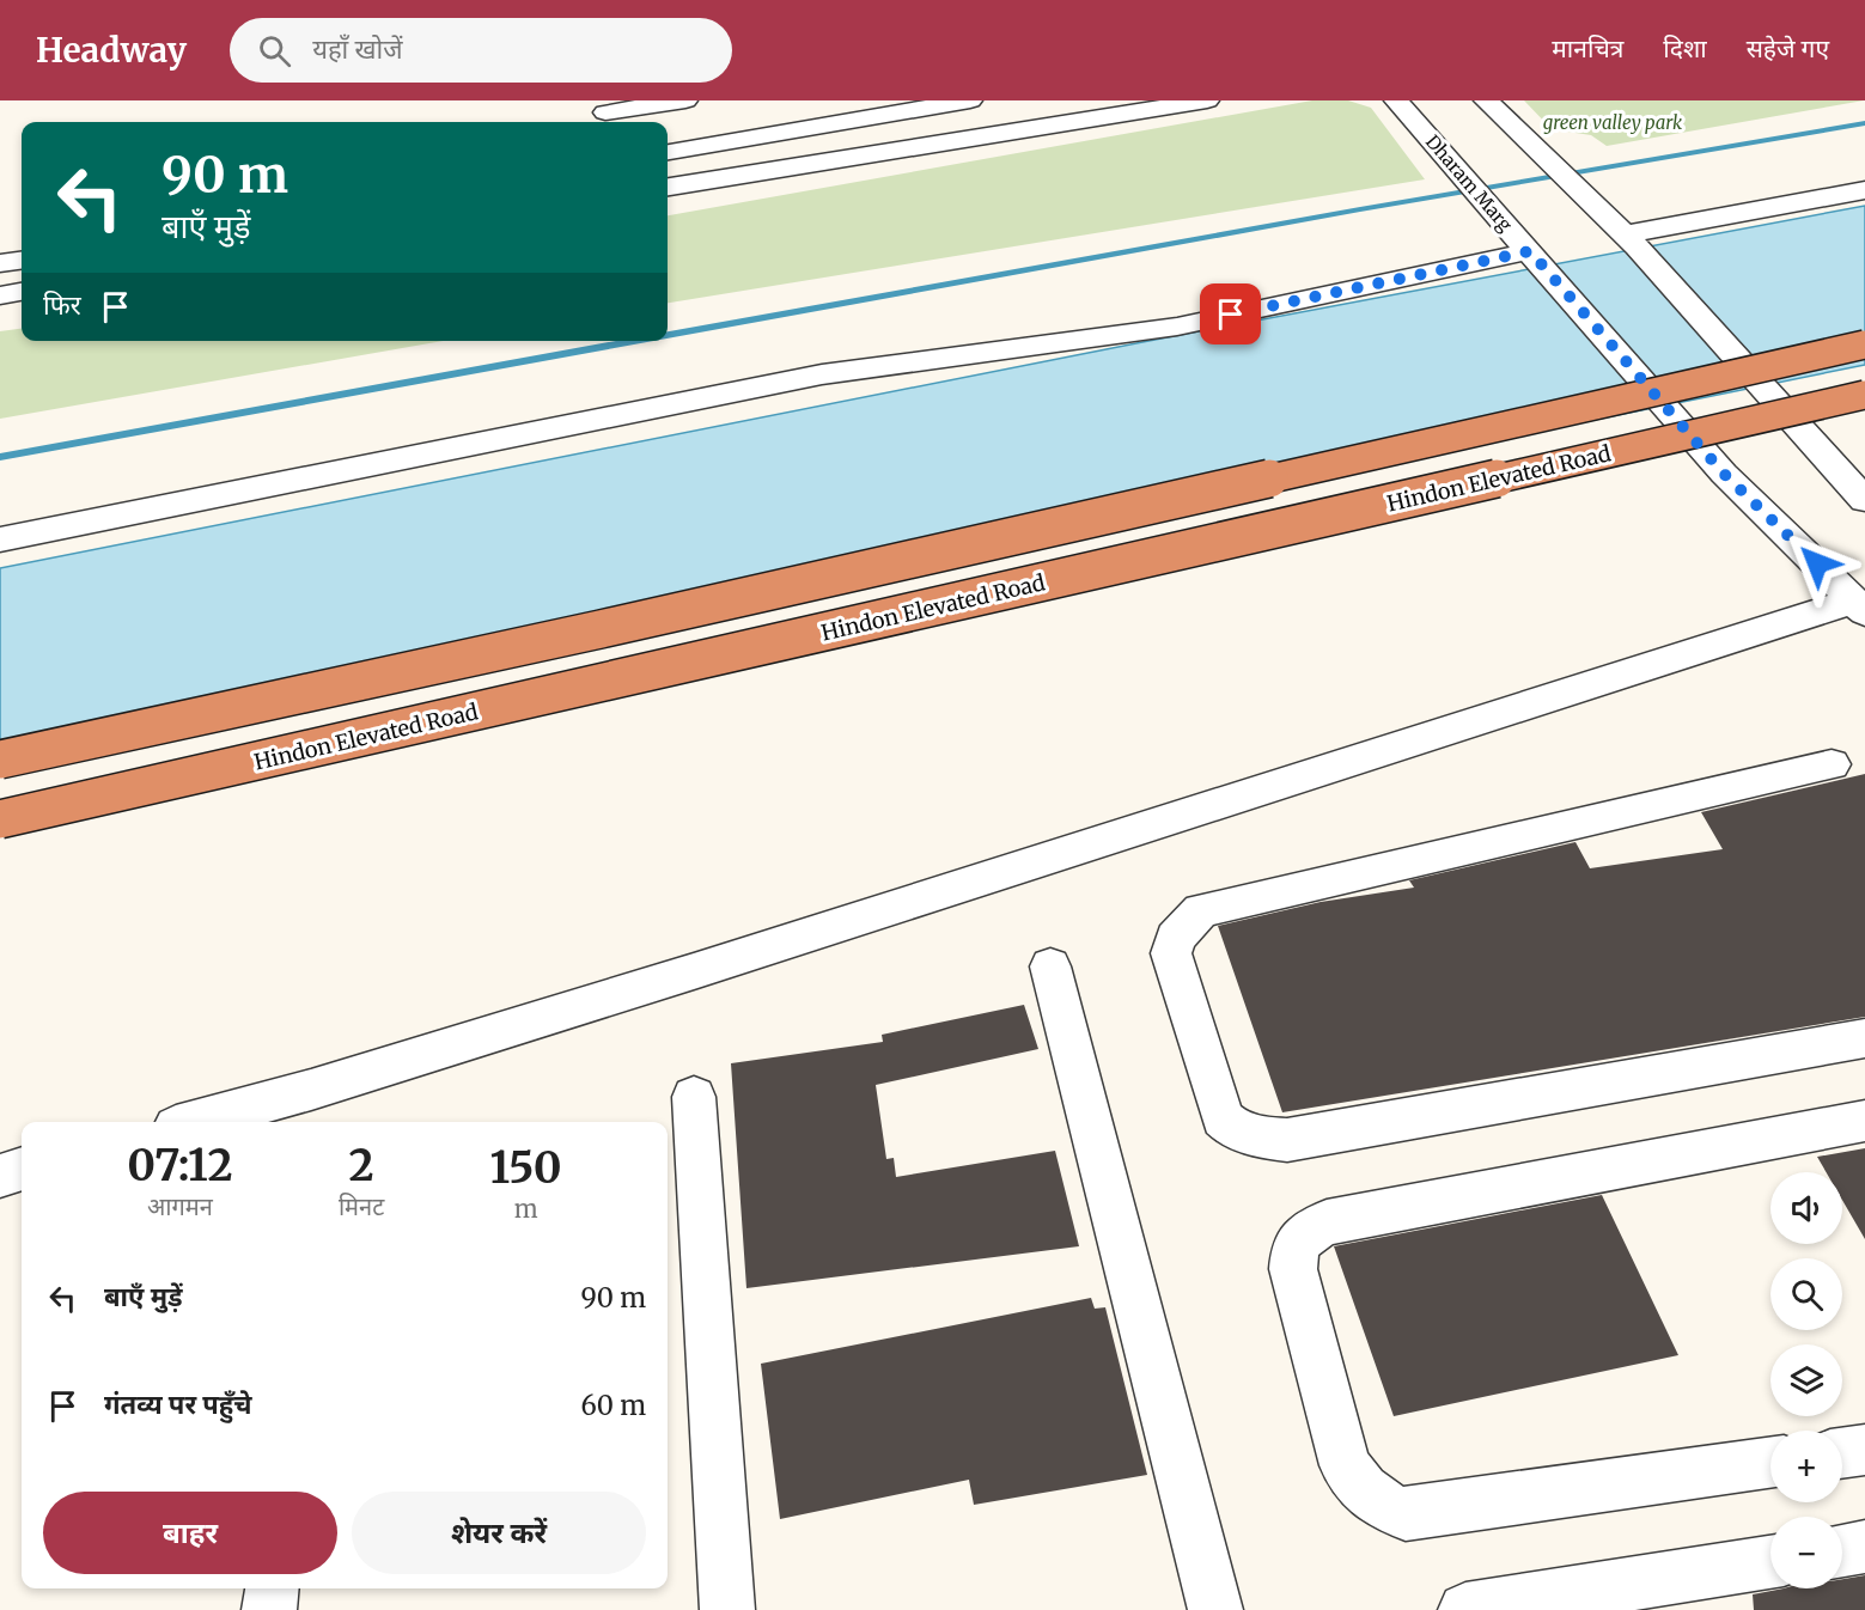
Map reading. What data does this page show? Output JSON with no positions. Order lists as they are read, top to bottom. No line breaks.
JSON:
{"streets":{"highway":["Hindon Elevated Road"],"street":["Dharam Marg"]},"parks":["green valley park"],"page":{"header":"Headway","search":"यहाँ खोजें","nav":["मानचित्र","दिशा","सहेजे गए"],"turn":["90 m","बाएँ मुड़ें"],"then":"फिर","eta":["07:12","आगमन","2","मिनट","150","m"],"map_buttons":["+","−"],"list":[{"name":"बाएँ मुड़ें","value":"90 m"},{"name":"गंतव्य पर पहुँचे","value":"60 m"}],"buttons":["बाहर","शेयर करें"]}}
